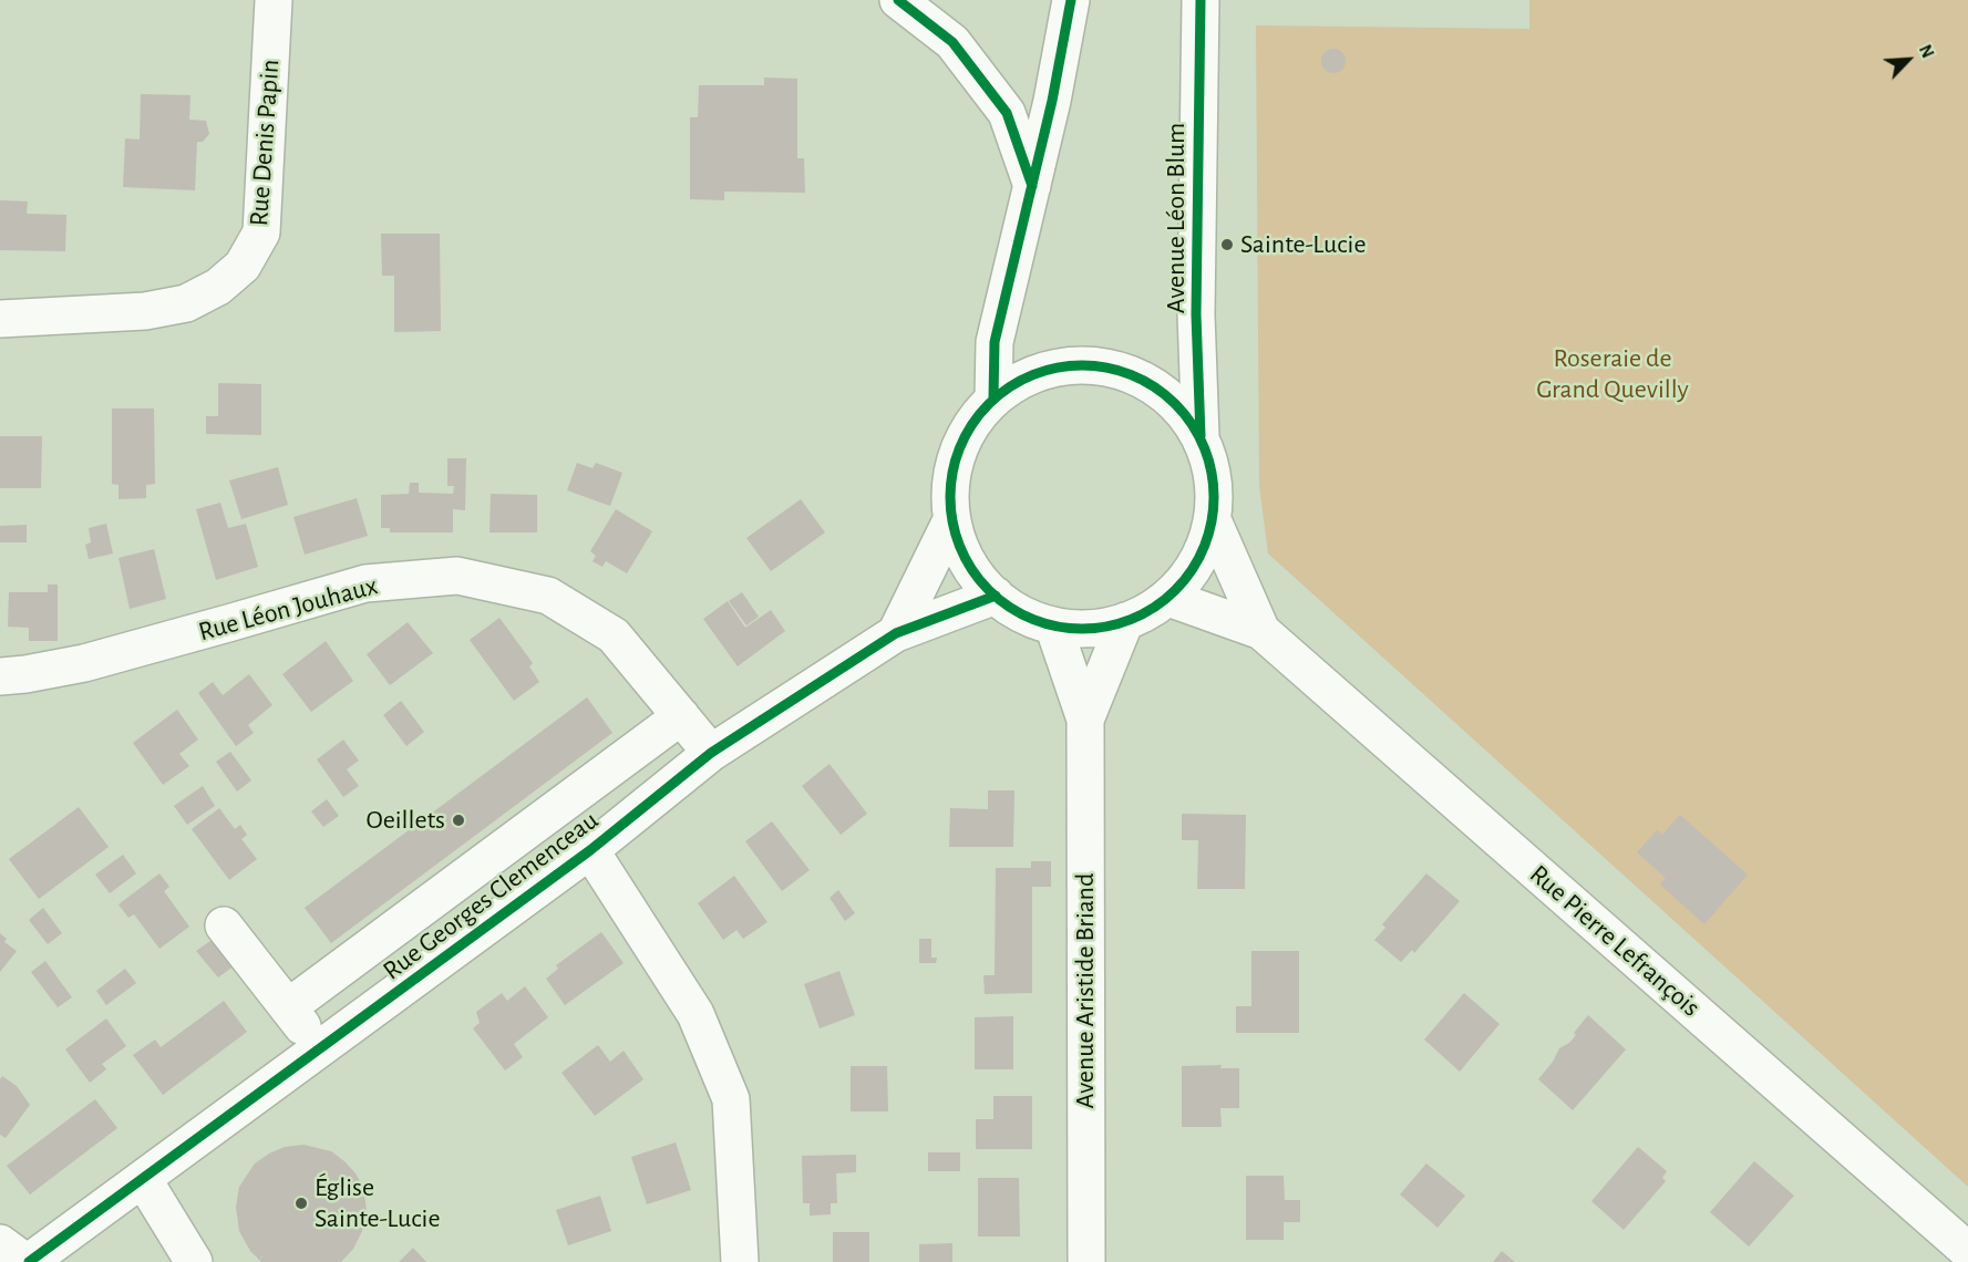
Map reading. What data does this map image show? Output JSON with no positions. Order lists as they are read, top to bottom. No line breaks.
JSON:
{"streets":{"street":["Rue Denis Papin","Avenue Léon Blum","Rue Léon Jouhaux","Rue Georges Clemenceau","Rue Pierre Lefrançois","Avenue Aristide Briand"]},"crossings":[["Rue Léon Jouhaux","Rue Georges Clemenceau"]],"parks":["Roseraie de Grand Quevilly"],"places":["Sainte-Lucie","Oeillets","Église Sainte-Lucie"],"north":"top right"}
